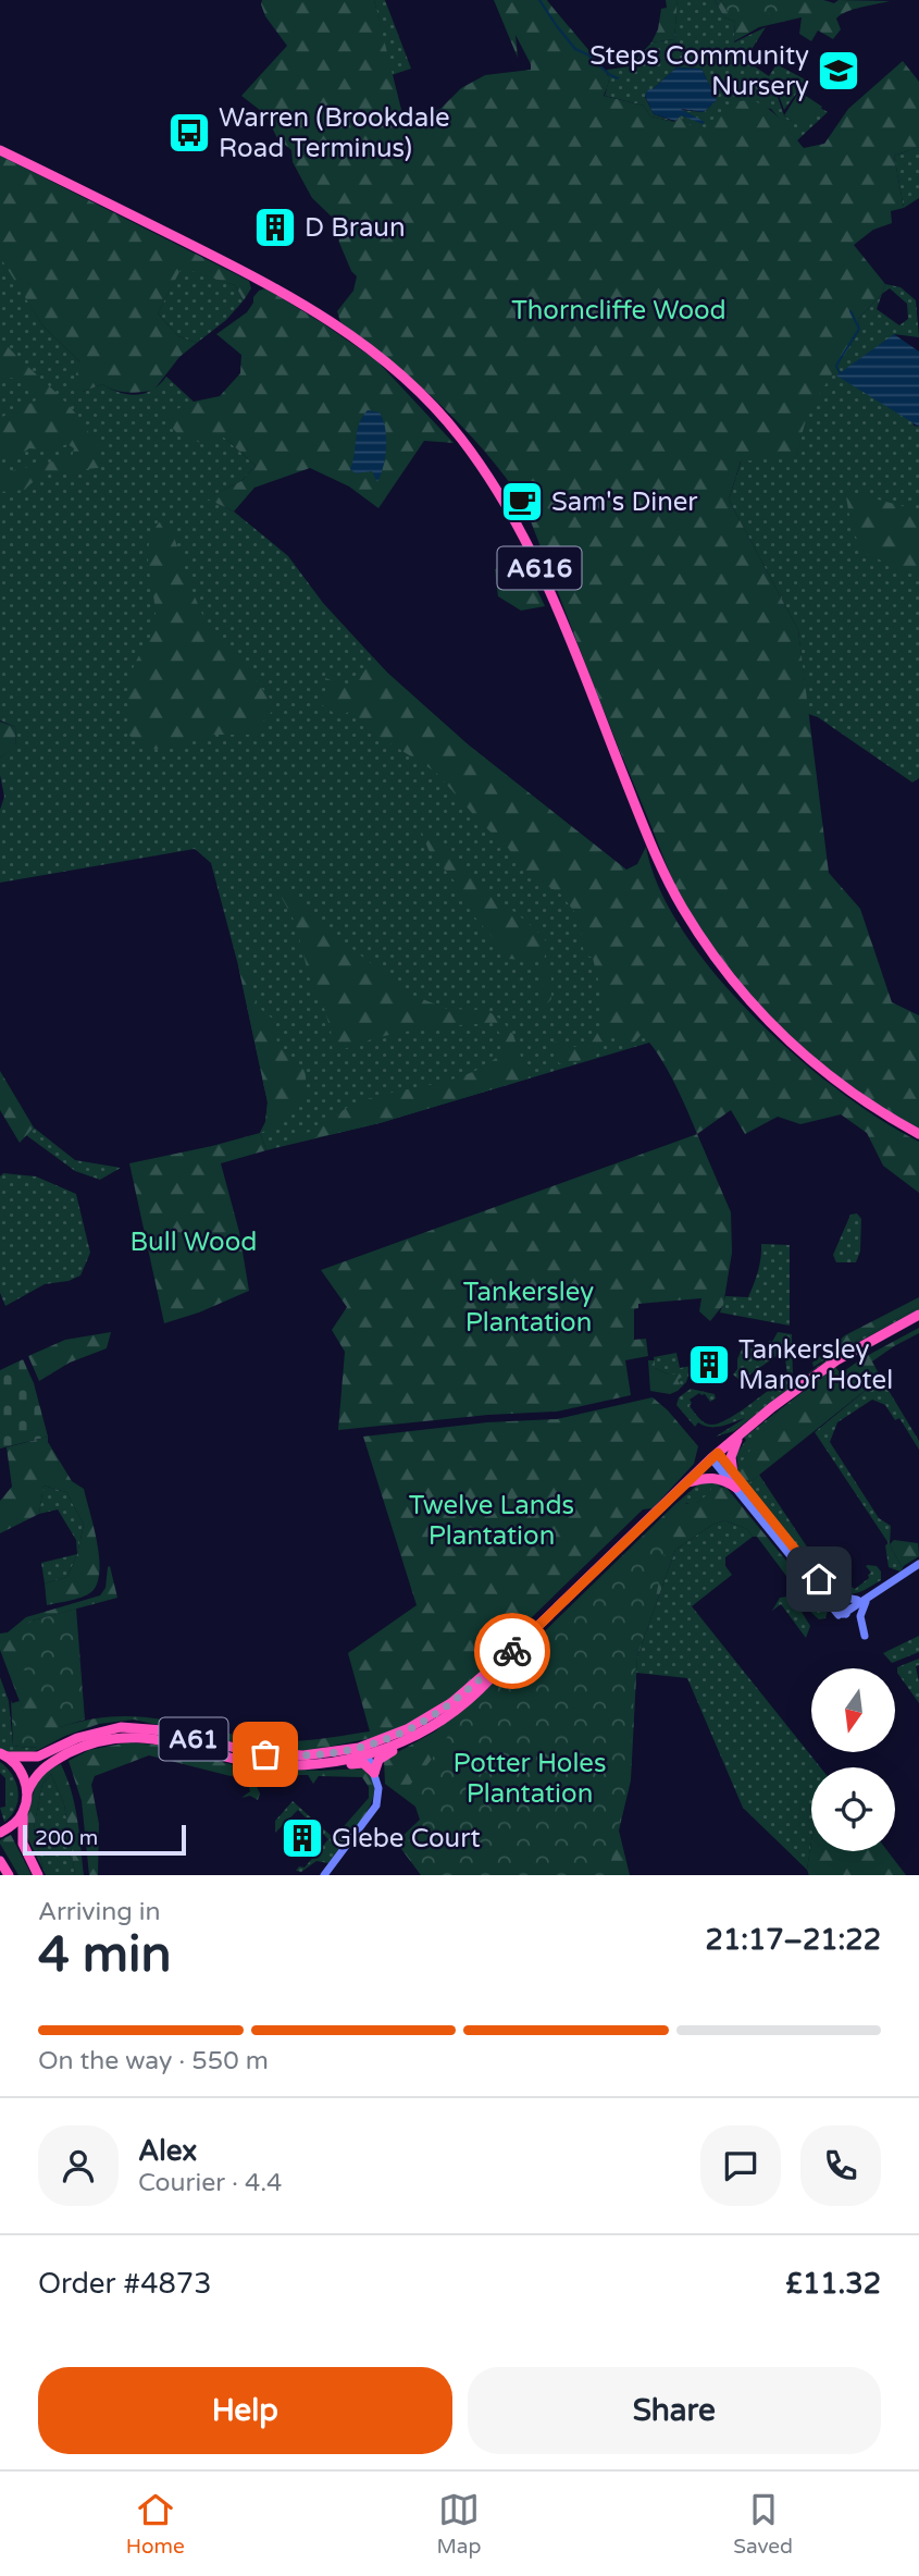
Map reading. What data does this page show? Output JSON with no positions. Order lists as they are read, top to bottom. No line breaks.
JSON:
{"streets":{"highway":["A616","A61"]},"parks":["Thorncliffe Wood","Bull Wood","Tankersley Plantation","Twelve Lands Plantation","Potter Holes Plantation"],"places":{"school or university":["Steps Community Nursery"],"bus stop":["Warren (Brookdale Road Terminus)"],"building":["D Braun","Tankersley Manor Hotel","Glebe Court"],"cafe":["Sam's Diner"]},"scale_bar":"200 m","north":"bottom","page":{"scale":"200 m","heading":["4 min","Arriving in","21:17–21:22"],"panel":["Alex","Courier · 4.4","Order #4873","£11.32"],"bar":"On the way · 550 m","buttons":["Help","Share"],"tabs":["Home","Map","Saved"]}}
